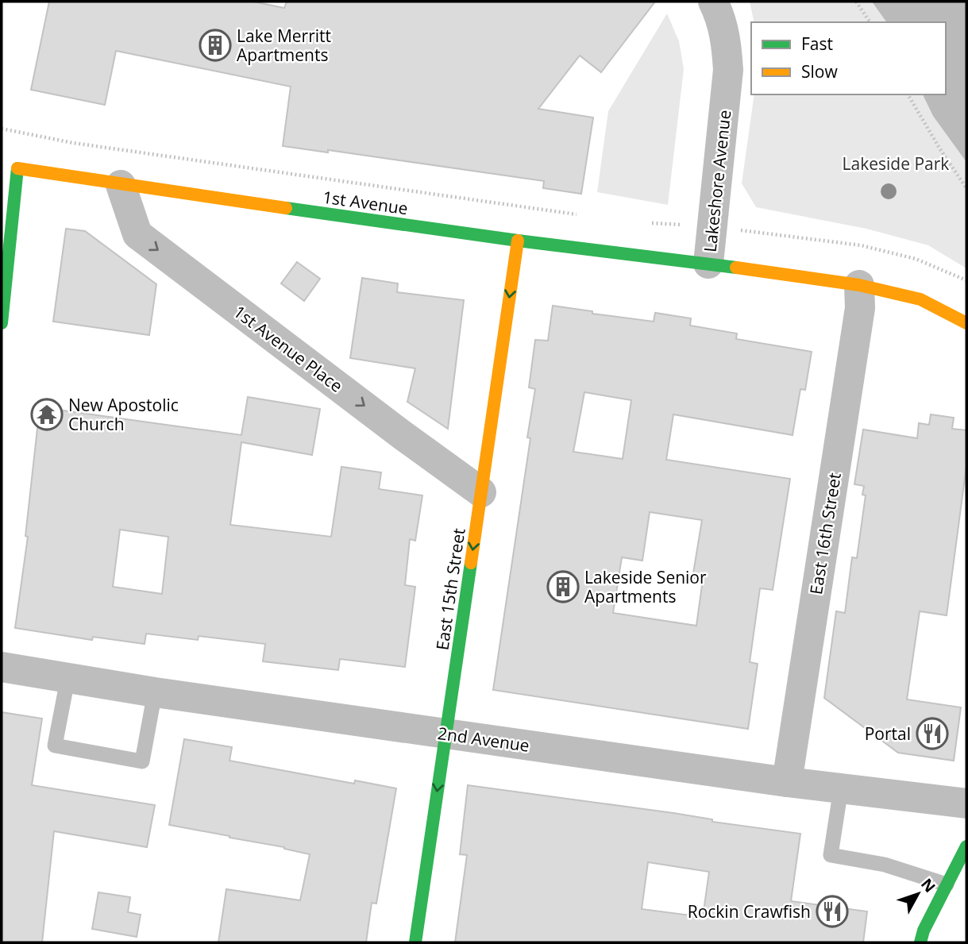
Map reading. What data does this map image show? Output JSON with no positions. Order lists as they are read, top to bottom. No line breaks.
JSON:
{"streets":{"main road":["Lakeshore Avenue","1st Avenue","East 15th Street"],"street":["1st Avenue Place","East 16th Street","2nd Avenue"]},"crossings":[["Lakeshore Avenue","1st Avenue"],["Lakeshore Avenue","East 16th Street"],["1st Avenue","1st Avenue Place"],["1st Avenue","East 15th Street"],["1st Avenue Place","East 15th Street"],["East 16th Street","2nd Avenue"],["East 15th Street","2nd Avenue"]],"one_way":["1st Avenue Place","East 15th Street"],"parks":["Lakeside Park"],"places":{"building":["Lake Merritt Apartments","Lakeside Senior Apartments"],"temple":["New Apostolic Church"],"restaurant":["Portal","Rockin Crawfish"]},"legend":["Fast","Slow"],"north":"top right"}
